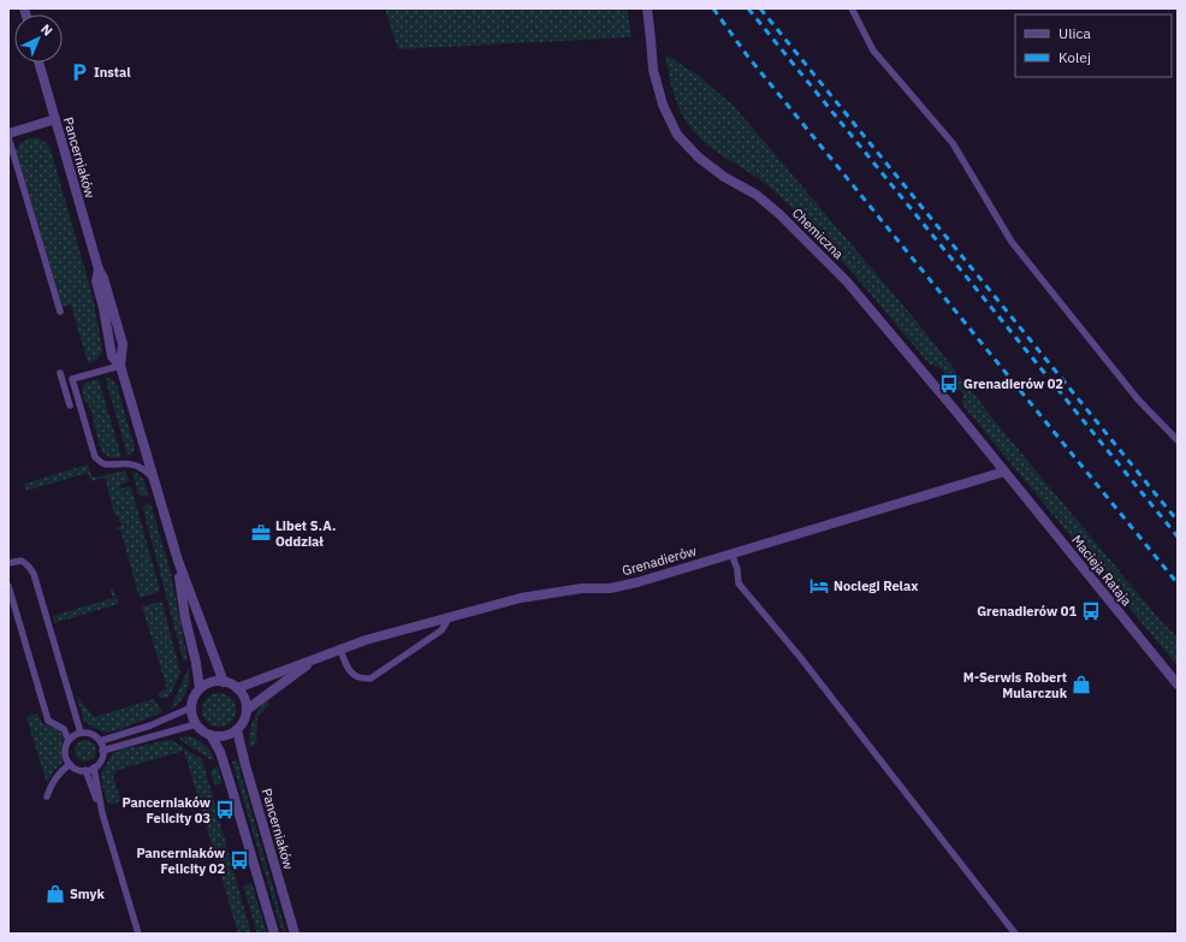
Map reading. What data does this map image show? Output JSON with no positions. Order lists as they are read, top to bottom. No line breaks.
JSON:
{"streets":{"street":["Pancerniaków","Chemiczna","Grenadierów","Macieja Rataja"]},"crossings":[["Chemiczna","Grenadierów"],["Chemiczna","Macieja Rataja"],["Grenadierów","Macieja Rataja"]],"places":{"parking":["Instal"],"bus stop":["Grenadierów 02","Grenadierów 01","Pancerniaków Felicity 03","Pancerniaków Felicity 02"],"office":["Libet S.A. Oddział"],"hotel":["Noclegi Relax"],"shop":["M-Serwis Robert Mularczuk","Smyk"]},"legend":["Ulica","Kolej"],"north":"top right"}
